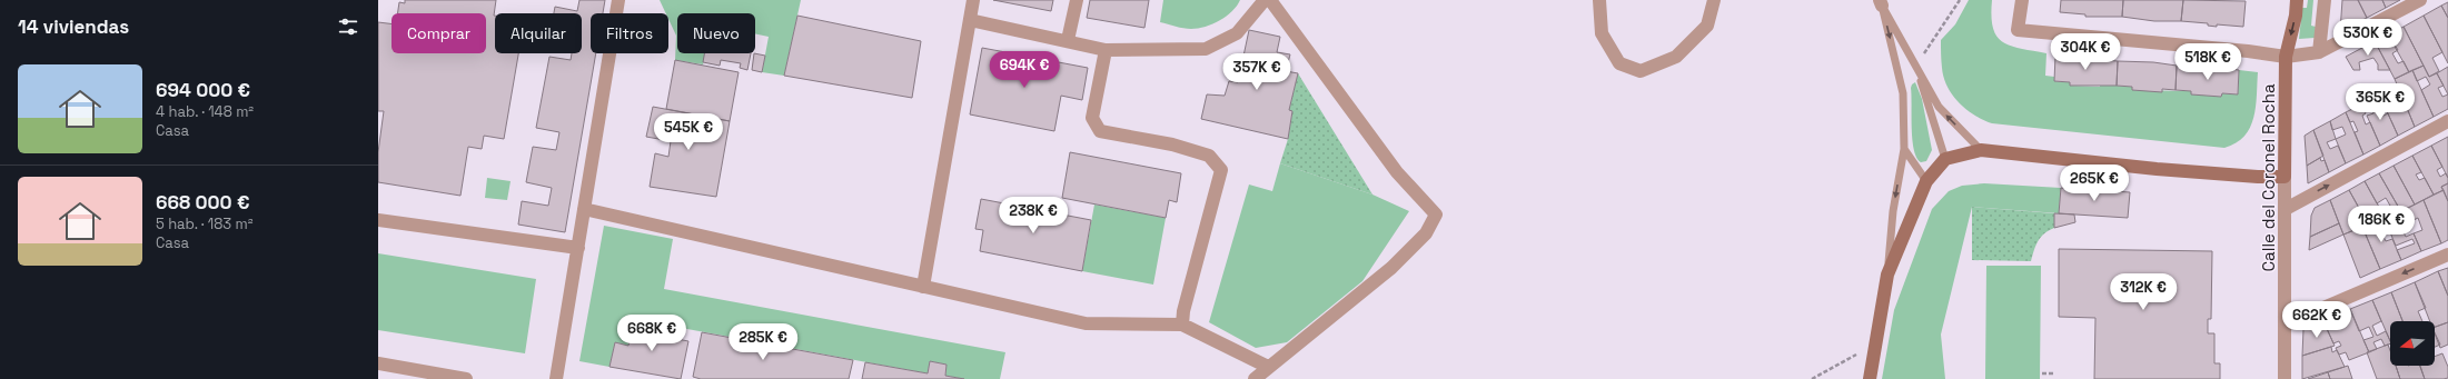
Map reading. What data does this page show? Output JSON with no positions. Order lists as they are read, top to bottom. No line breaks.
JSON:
{"streets":{"street":["Calle del Coronel Rocha"]},"north":"left","page":{"heading":"14 viviendas","chip":["Comprar","Alquilar","Filtros","Nuevo"],"price":["530K €","304K €","518K €","694K €","357K €","365K €","545K €","265K €","238K €","186K €","312K €","662K €","668K €","285K €"],"list":[{"name":"694 000 €","note":"4 hab. · 148 m² · Casa"},{"name":"668 000 €","note":"5 hab. · 183 m² · Casa"}]}}
